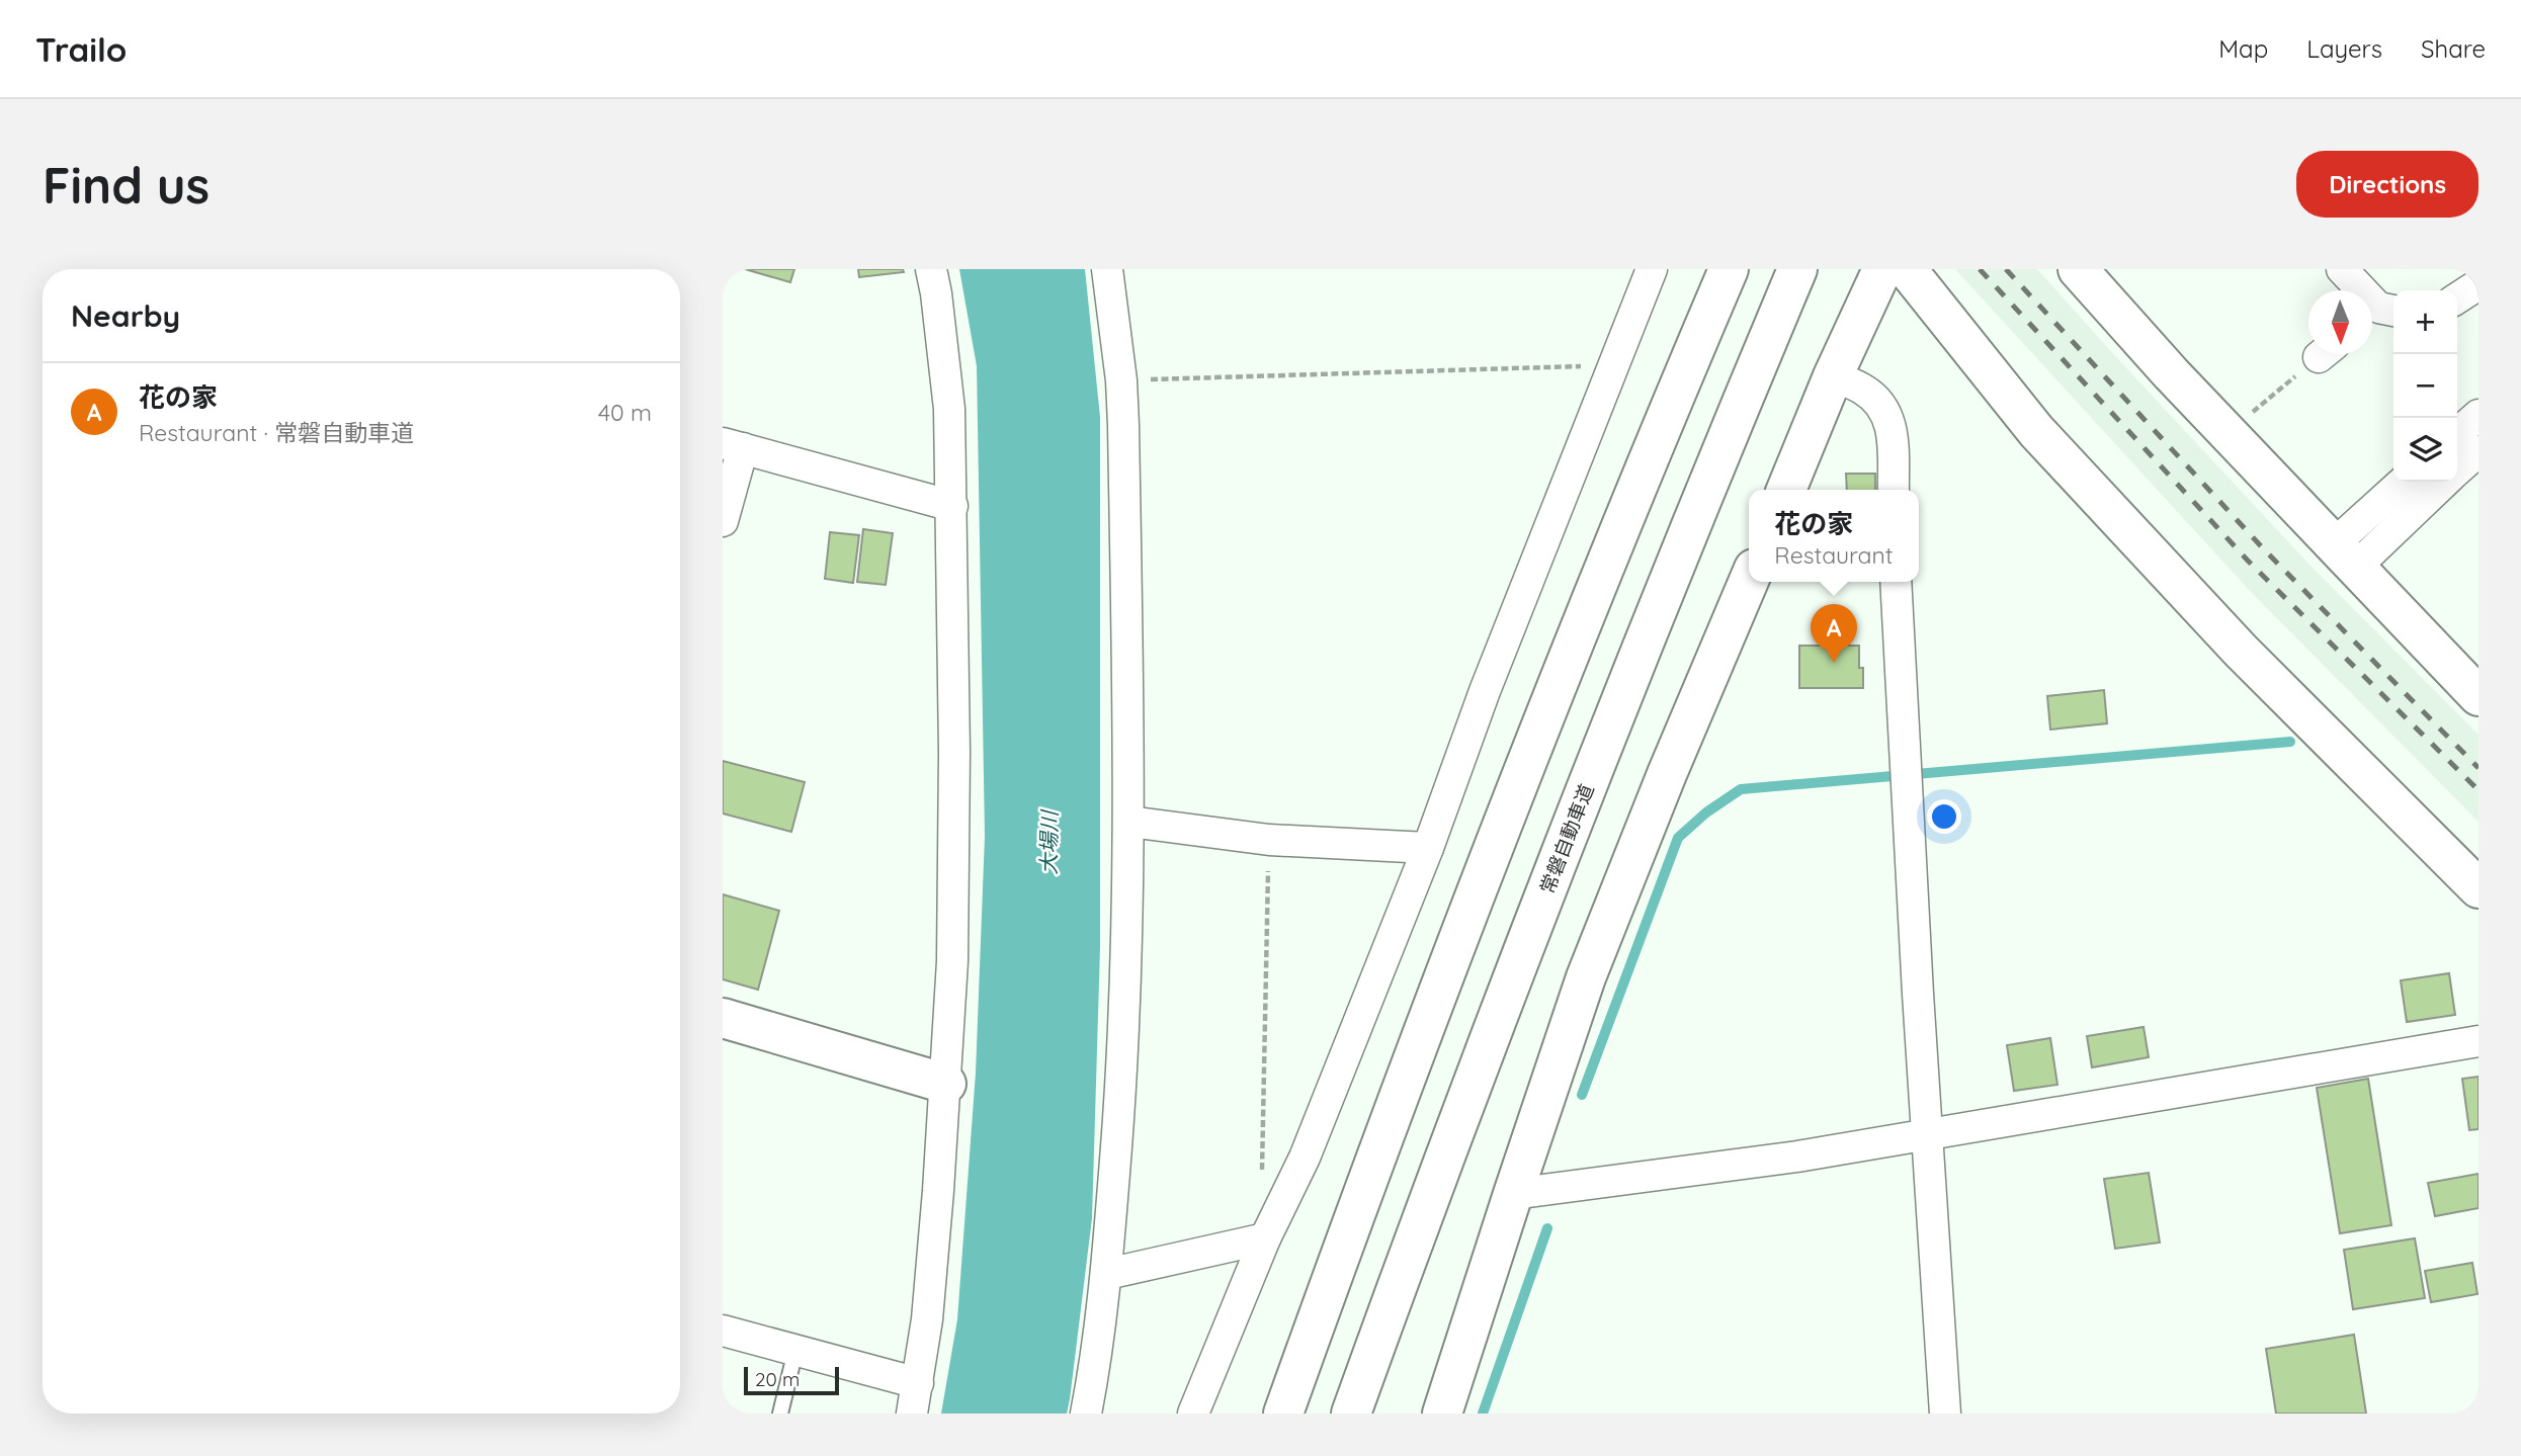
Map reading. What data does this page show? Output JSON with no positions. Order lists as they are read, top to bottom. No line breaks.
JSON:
{"streets":{"main road":["常磐自動車道"]},"water":["大場川"],"scale_bar":"20 m","north":"bottom","page":{"header":"Trailo","nav":["Map","Layers","Share"],"buttons":"Directions","title":"Find us","heading":"Nearby","map_buttons":["+","−"],"list":[{"mark":"A","name":"花の家","note":"Restaurant · 常磐自動車道","value":"40 m"}],"popup":["花の家","Restaurant"],"pins":"A","scale":"20 m"}}
